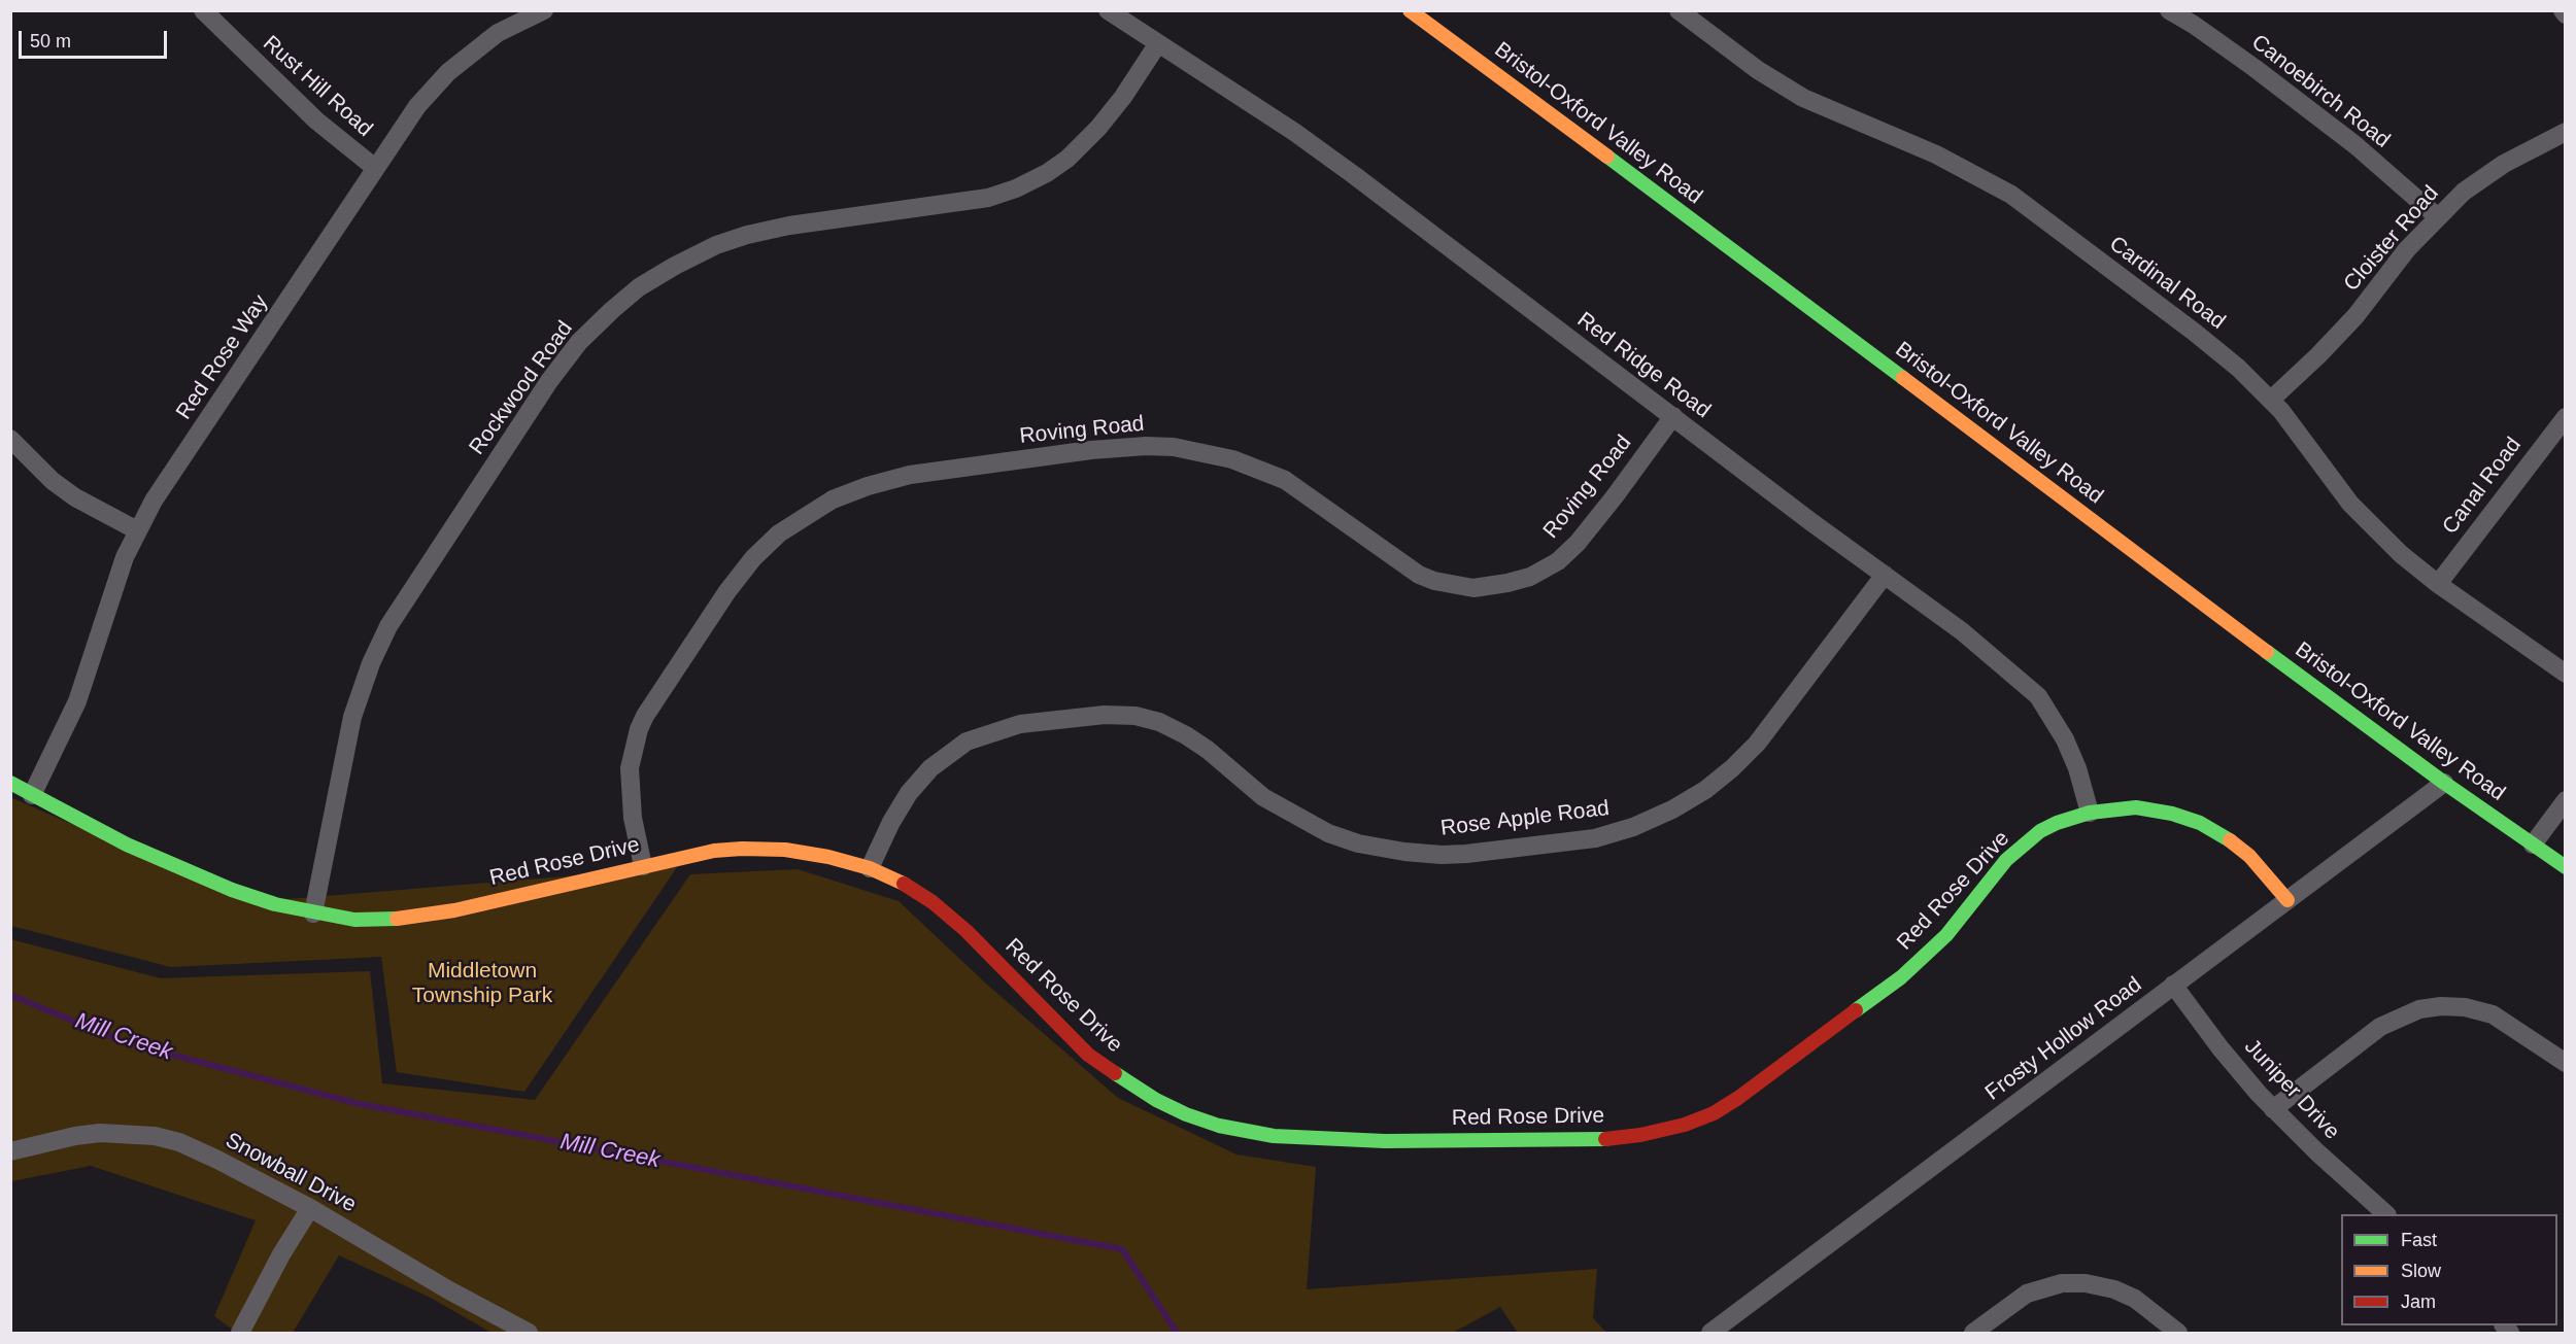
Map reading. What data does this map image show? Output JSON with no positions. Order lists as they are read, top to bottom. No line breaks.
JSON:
{"streets":{"street":["Rust Hill Road","Canoebirch Road","Bristol-Oxford Valley Road","Cloister Road","Cardinal Road","Red Rose Way","Red Ridge Road","Rockwood Road","Roving Road","Canal Road","Rose Apple Road","Red Rose Drive","Frosty Hollow Road","Juniper Drive","Snowball Drive"]},"crossings":[["Rust Hill Road","Red Rose Way"],["Canoebirch Road","Cloister Road"],["Bristol-Oxford Valley Road","Frosty Hollow Road"],["Cloister Road","Cardinal Road"],["Cardinal Road","Canal Road"],["Red Rose Way","Red Rose Drive"],["Red Ridge Road","Rockwood Road"],["Red Ridge Road","Roving Road"],["Red Ridge Road","Rose Apple Road"],["Red Ridge Road","Red Rose Drive"],["Rockwood Road","Red Rose Drive"],["Roving Road","Red Rose Drive"],["Rose Apple Road","Red Rose Drive"],["Red Rose Drive","Frosty Hollow Road"],["Frosty Hollow Road","Juniper Drive"]],"water":["Mill Creek"],"parks":["Middletown Township Park"],"legend":["Fast","Slow","Jam"],"scale_bar":"50 m"}
